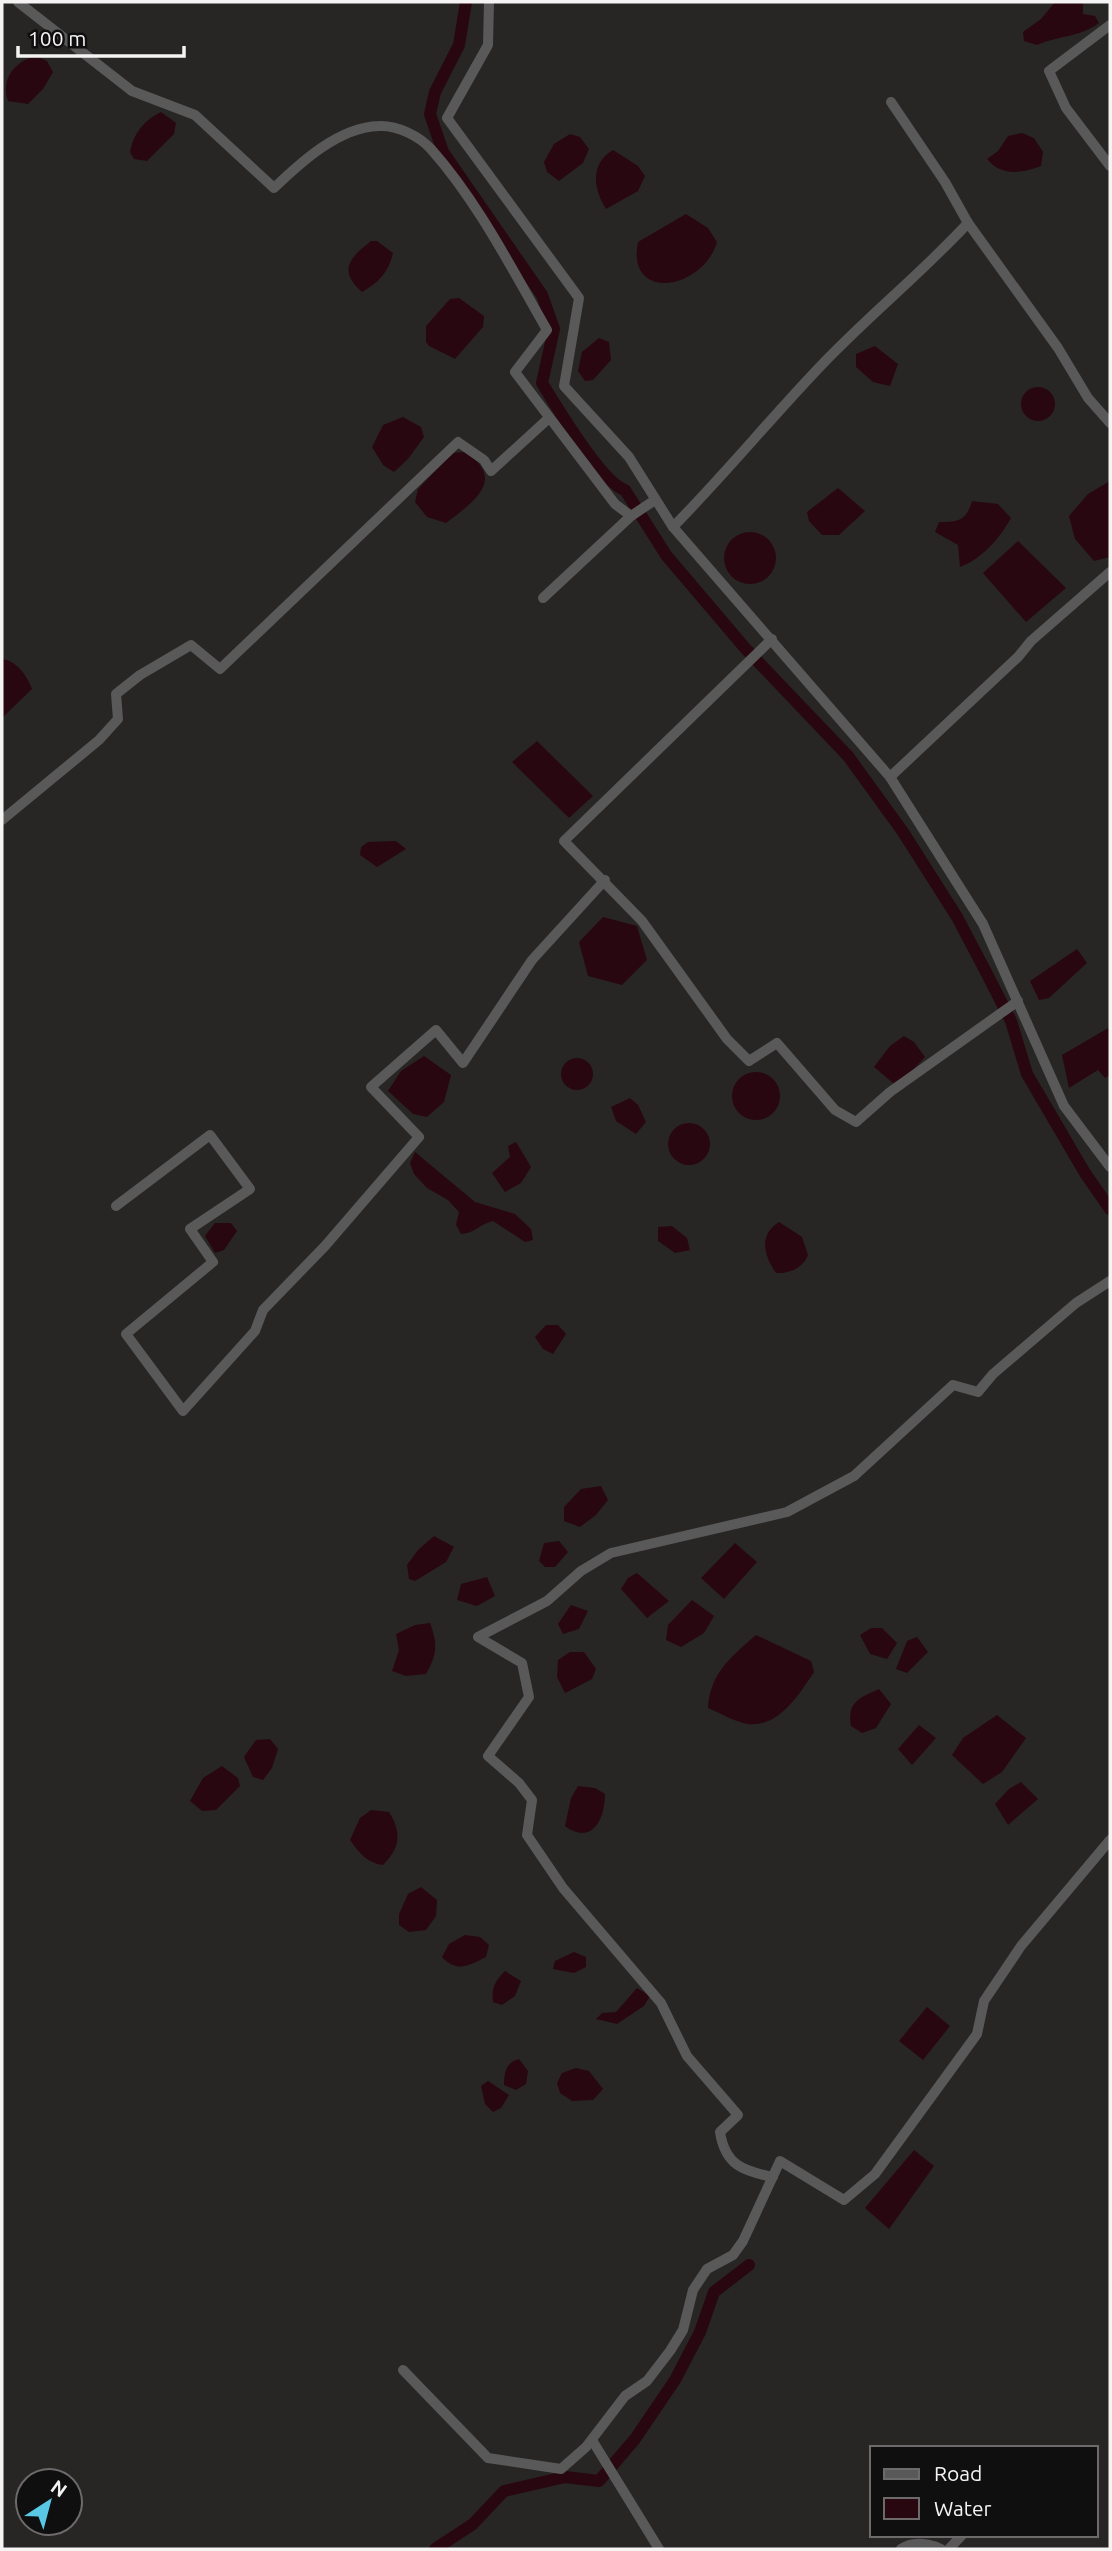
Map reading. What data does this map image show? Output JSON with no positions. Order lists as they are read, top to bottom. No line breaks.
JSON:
{"legend":["Road","Water"],"scale_bar":"100 m","north":"top right"}
